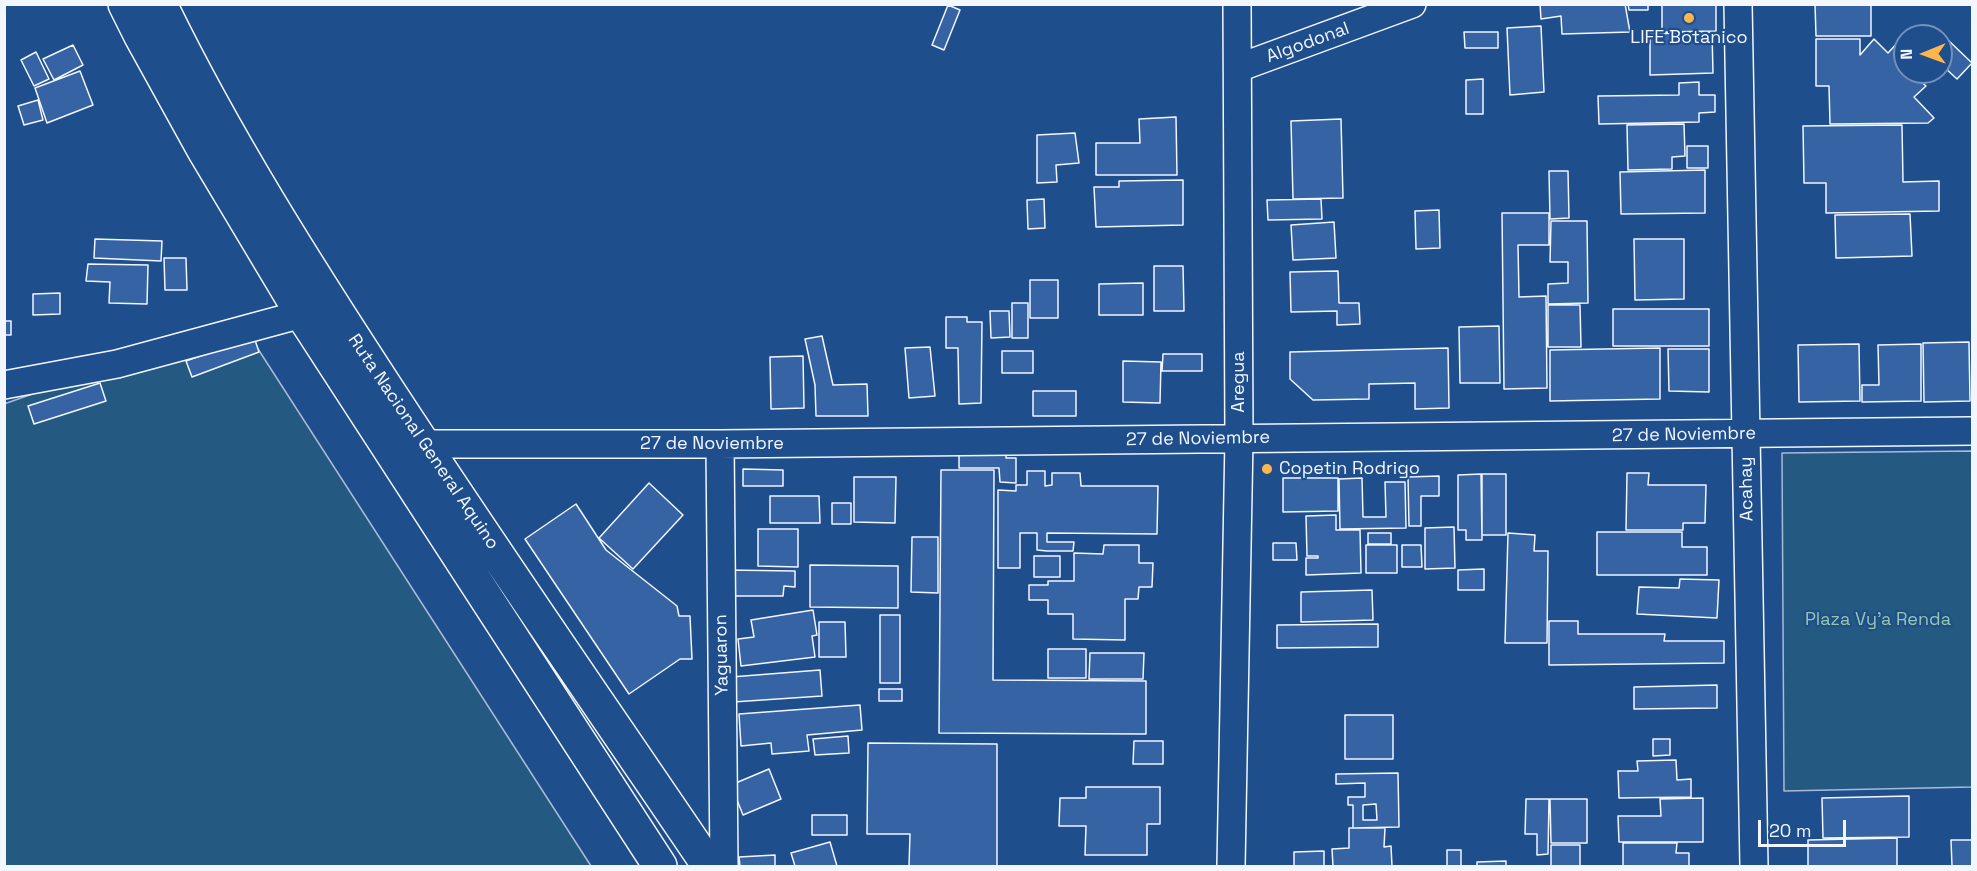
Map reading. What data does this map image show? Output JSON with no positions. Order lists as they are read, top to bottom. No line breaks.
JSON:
{"streets":{"highway":["Ruta Nacional General Aquino"],"street":["Algodonal","Aregua","27 de Noviembre","Acahay","Yaguaron"]},"crossings":[["Algodonal","Aregua"],["Aregua","27 de Noviembre"],["27 de Noviembre","Ruta Nacional General Aquino"],["27 de Noviembre","Acahay"],["27 de Noviembre","Yaguaron"]],"parks":["Plaza Vy'a Renda"],"places":["LIFE Botanico","Copetin Rodrigo"],"scale_bar":"20 m","north":"left"}
